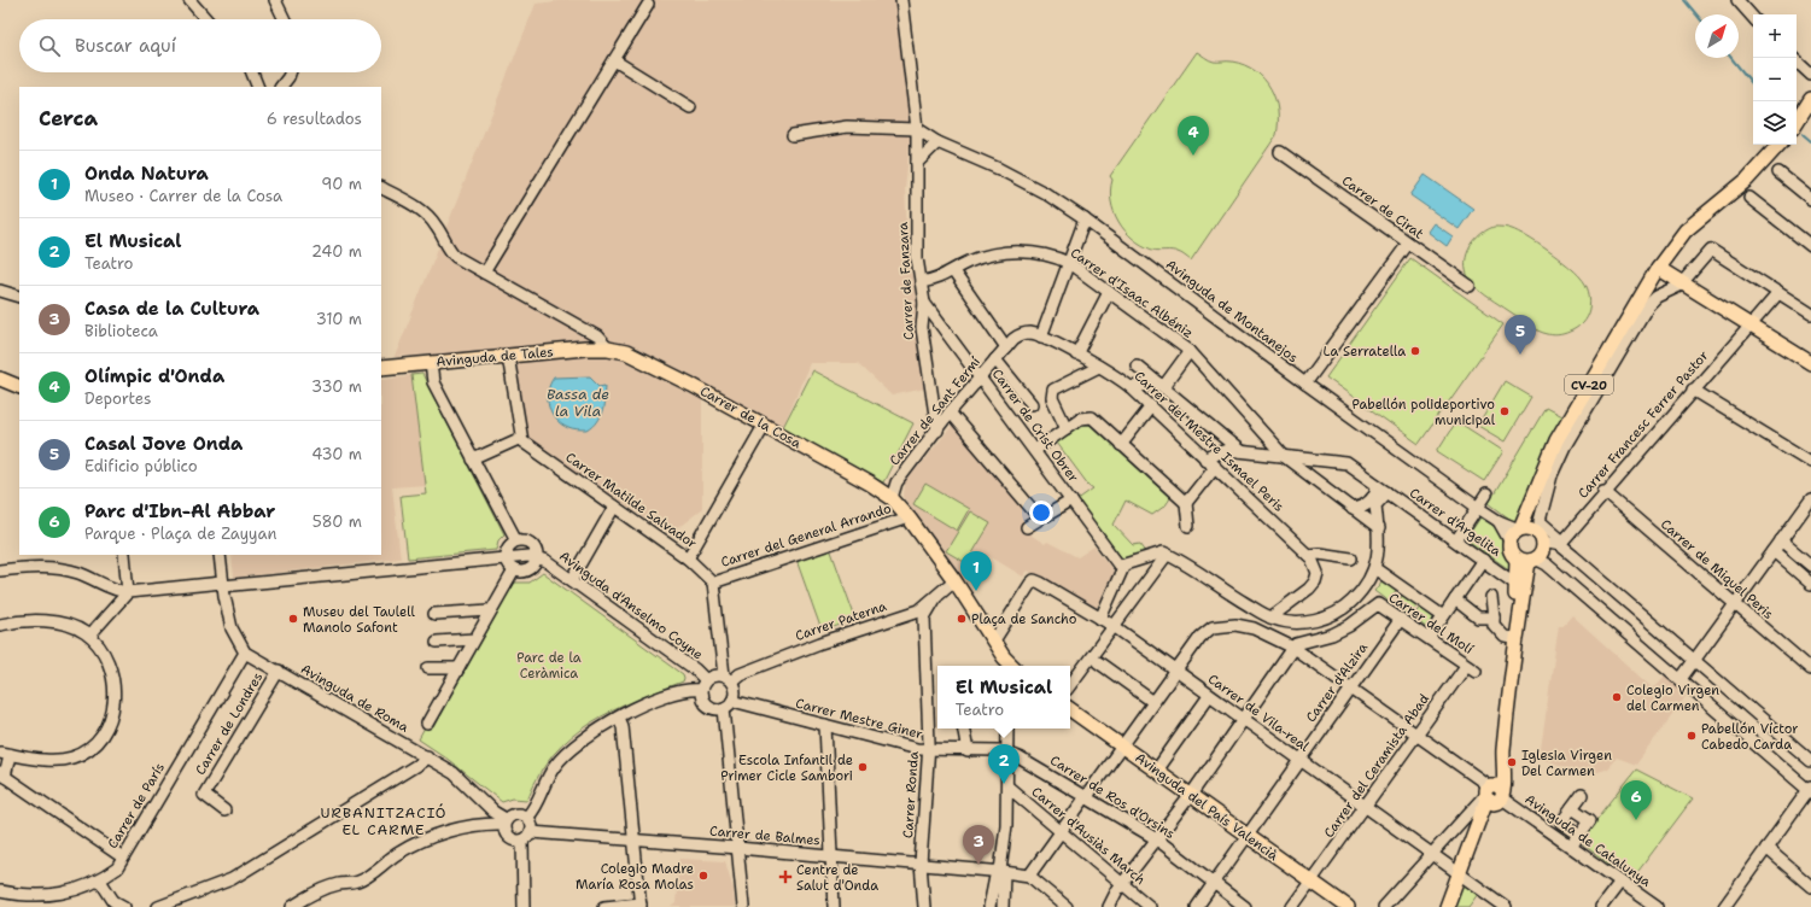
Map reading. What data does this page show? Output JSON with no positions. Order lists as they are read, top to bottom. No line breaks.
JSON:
{"streets":{"main road":["Avinguda de Tales","CV-20","Carrer de la Cosa","Avinguda del País Valencià"],"street":["Carrer de Cirat","Carrer de Fanzara","Carrer d'Isaac Albéniz","Avinguda de Montanejos","Carrer de Sant Fermí","Carrer Francesc Ferrer Pastor","Carrer de Crist Obrer","Carrer del Mestre Ismael Peris","Carrer Matilde Salvador","Carrer d'Argelita","Carrer del General Arrando","Carrer de Miquel Peris","Avinguda d'Anselmo Coyne","Carrer Paterna","Carrer del Molí","Carrer d'Alzira","Avinguda de Roma","Carrer de Vila-real","Carrer Mestre Giner","Carrer de Londres","Carrer del Ceramista Abad","Carrer Ronda","Carrer de Ros d'Orsins","Carrer de París","Carrer de Balmes","Carrer d'Ausiàs March","Avinguda de Catalunya"]},"crossings":[["Carrer de Fanzara","Carrer d'Isaac Albéniz"],["Carrer de Fanzara","Avinguda de Montanejos"],["Carrer de Fanzara","Carrer de Sant Fermí"],["Carrer de Fanzara","Carrer de Crist Obrer"],["Carrer d'Isaac Albéniz","Carrer d'Argelita"],["Avinguda de Montanejos","CV-20"],["Avinguda de Tales","Carrer de la Cosa"],["Carrer de Sant Fermí","Carrer de la Cosa"],["Carrer de Sant Fermí","Carrer de Crist Obrer"],["Carrer de Sant Fermí","Carrer del Mestre Ismael Peris"],["Carrer de la Cosa","Carrer del General Arrando"],["Carrer de la Cosa","Carrer Paterna"],["Carrer de la Cosa","Carrer de Vila-real"],["Carrer Francesc Ferrer Pastor","Carrer de Miquel Peris"],["Carrer del Mestre Ismael Peris","Carrer d'Argelita"],["Carrer Matilde Salvador","Carrer del General Arrando"],["Avinguda d'Anselmo Coyne","Carrer Paterna"],["Avinguda d'Anselmo Coyne","Carrer Mestre Giner"],["Carrer Paterna","Carrer Mestre Giner"],["Carrer Paterna","Carrer Ronda"],["Carrer del Molí","Carrer d'Alzira"],["Carrer del Molí","Carrer del Ceramista Abad"],["Carrer del Molí","Avinguda de Catalunya"],["Carrer d'Alzira","Carrer de Vila-real"],["Carrer d'Alzira","Carrer de Ros d'Orsins"],["Carrer d'Alzira","Avinguda del País Valencià"],["Carrer d'Alzira","Avinguda de Catalunya"],["Avinguda de Roma","Carrer de Londres"],["Avinguda de Roma","Carrer de París"],["Avinguda de Roma","Carrer de Balmes"],["Carrer de Vila-real","Carrer del Ceramista Abad"],["Carrer de Vila-real","Avinguda de Catalunya"],["Carrer Mestre Giner","Carrer Ronda"],["Carrer Mestre Giner","Carrer de Ros d'Orsins"],["Carrer del Ceramista Abad","Avinguda del País Valencià"],["Carrer del Ceramista Abad","Avinguda de Catalunya"],["Carrer Ronda","Carrer de Balmes"],["Carrer de Ros d'Orsins","Avinguda de Catalunya"],["Avinguda del País Valencià","Avinguda de Catalunya"],["Carrer de Balmes","Avinguda de Catalunya"],["Carrer d'Ausiàs March","Avinguda de Catalunya"]],"districts":["URBANITZACIÓ EL CARME"],"water":["Bassa de la Vila"],"parks":["Parc de la Ceràmica"],"places":{"other":["La Serratella","Pabellón polideportivo municipal","Museu del Taulell Manolo Safont","Plaça de Sancho","Colegio Virgen del Carmen","Pabellón Víctor Cabedo Carda","Iglesia Virgen Del Carmen","Escola Infantil de Primer Cicle Sambori","Colegio Madre María Rosa Molas"],"health":["Centre de Salut d'Onda"]},"north":"top right","page":{"map_buttons":["+","−"],"search":"Buscar aquí","heading":["Cerca","6 resultados"],"pins":["4","5","1","2","6","3"],"list":[{"mark":"1","name":"Onda Natura","note":"Museo · Carrer de la Cosa","value":"90 m"},{"mark":"2","name":"El Musical","note":"Teatro","value":"240 m"},{"mark":"3","name":"Casa de la Cultura","note":"Biblioteca","value":"310 m"},{"mark":"4","name":"Olímpic d'Onda","note":"Deportes","value":"330 m"},{"mark":"5","name":"Casal Jove Onda","note":"Edificio público","value":"430 m"},{"mark":"6","name":"Parc d'Ibn-Al Abbar","note":"Parque · Plaça de Zayyan","value":"580 m"}],"popup":["El Musical","Teatro"]}}
